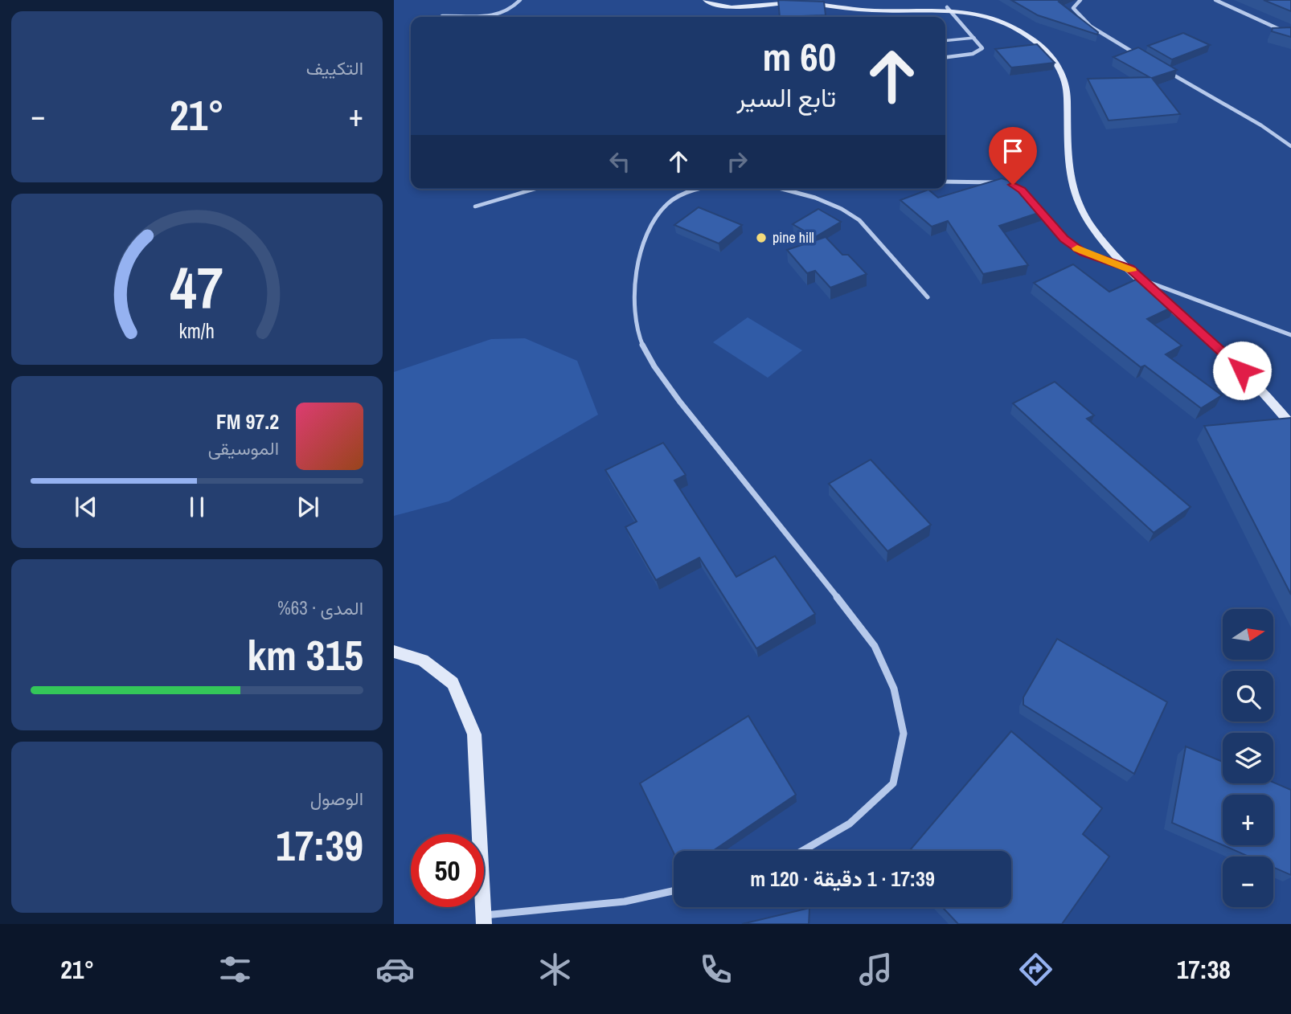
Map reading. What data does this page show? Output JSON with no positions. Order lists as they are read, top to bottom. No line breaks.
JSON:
{"places":["pine hill"],"north":"right","page":{"tile":["التكييف",["المدى · 63%","315 km"],["الوصول","17:39"]],"turn":["60 m","تابع السير"],"heat":["−","21°","+"],"song":["97.2 FM","الموسيقى"],"map_buttons":["+","−"],"limit":"50","trip":"17:39 · 1 دقيقة · 120 m","tabs":["17:38","21°"],"gauge":["47","km/h"]}}
